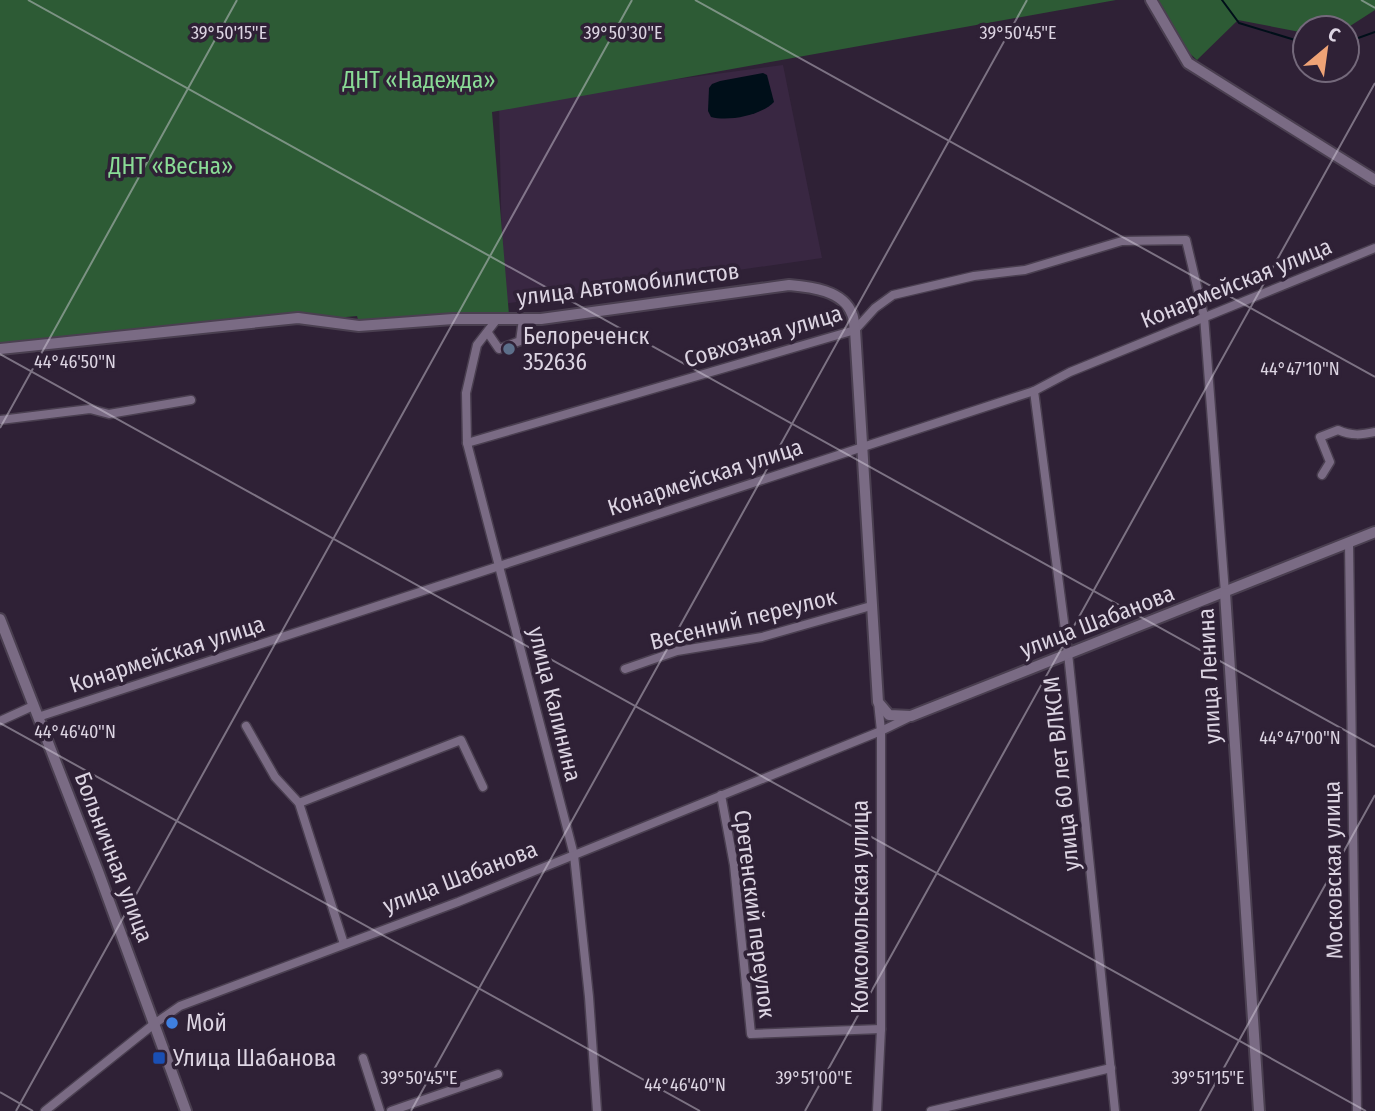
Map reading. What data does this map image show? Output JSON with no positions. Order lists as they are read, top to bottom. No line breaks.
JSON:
{"streets":{"street":["Конармейская улица","улица Автомобилистов","Совхозная улица","Весенний переулок","улица Шабанова","улица Ленина","улица Калинина","улица 60 лет ВЛКСМ","Больничная улица","Московская улица","Комсомольская улица","Сретенский переулок"]},"crossings":[["Конармейская улица","улица Ленина"],["Конармейская улица","улица Калинина"],["Конармейская улица","улица 60 лет ВЛКСМ"],["Конармейская улица","Больничная улица"],["Конармейская улица","Комсомольская улица"],["улица Автомобилистов","Совхозная улица"],["улица Автомобилистов","улица Калинина"],["улица Автомобилистов","Комсомольская улица"],["Совхозная улица","улица Ленина"],["Совхозная улица","улица Калинина"],["Совхозная улица","Комсомольская улица"],["Весенний переулок","Комсомольская улица"],["улица Шабанова","улица Ленина"],["улица Шабанова","улица Калинина"],["улица Шабанова","улица 60 лет ВЛКСМ"],["улица Шабанова","Больничная улица"],["улица Шабанова","Московская улица"],["улица Шабанова","Комсомольская улица"],["улица Шабанова","Сретенский переулок"],["Комсомольская улица","Сретенский переулок"]],"parks":["ДНТ «Надежда»","ДНТ «Весна»"],"places":{"other":["Белореченск 352636","Мой"],"transit":["Улица Шабанова"]},"north":"top right","coordinates":["39°50'15\"E","39°50'30\"E","39°50'45\"E","44°46'50\"N","44°47'10\"N","44°46'40\"N","44°47'00\"N","39°51'00\"E","39°51'15\"E"]}
